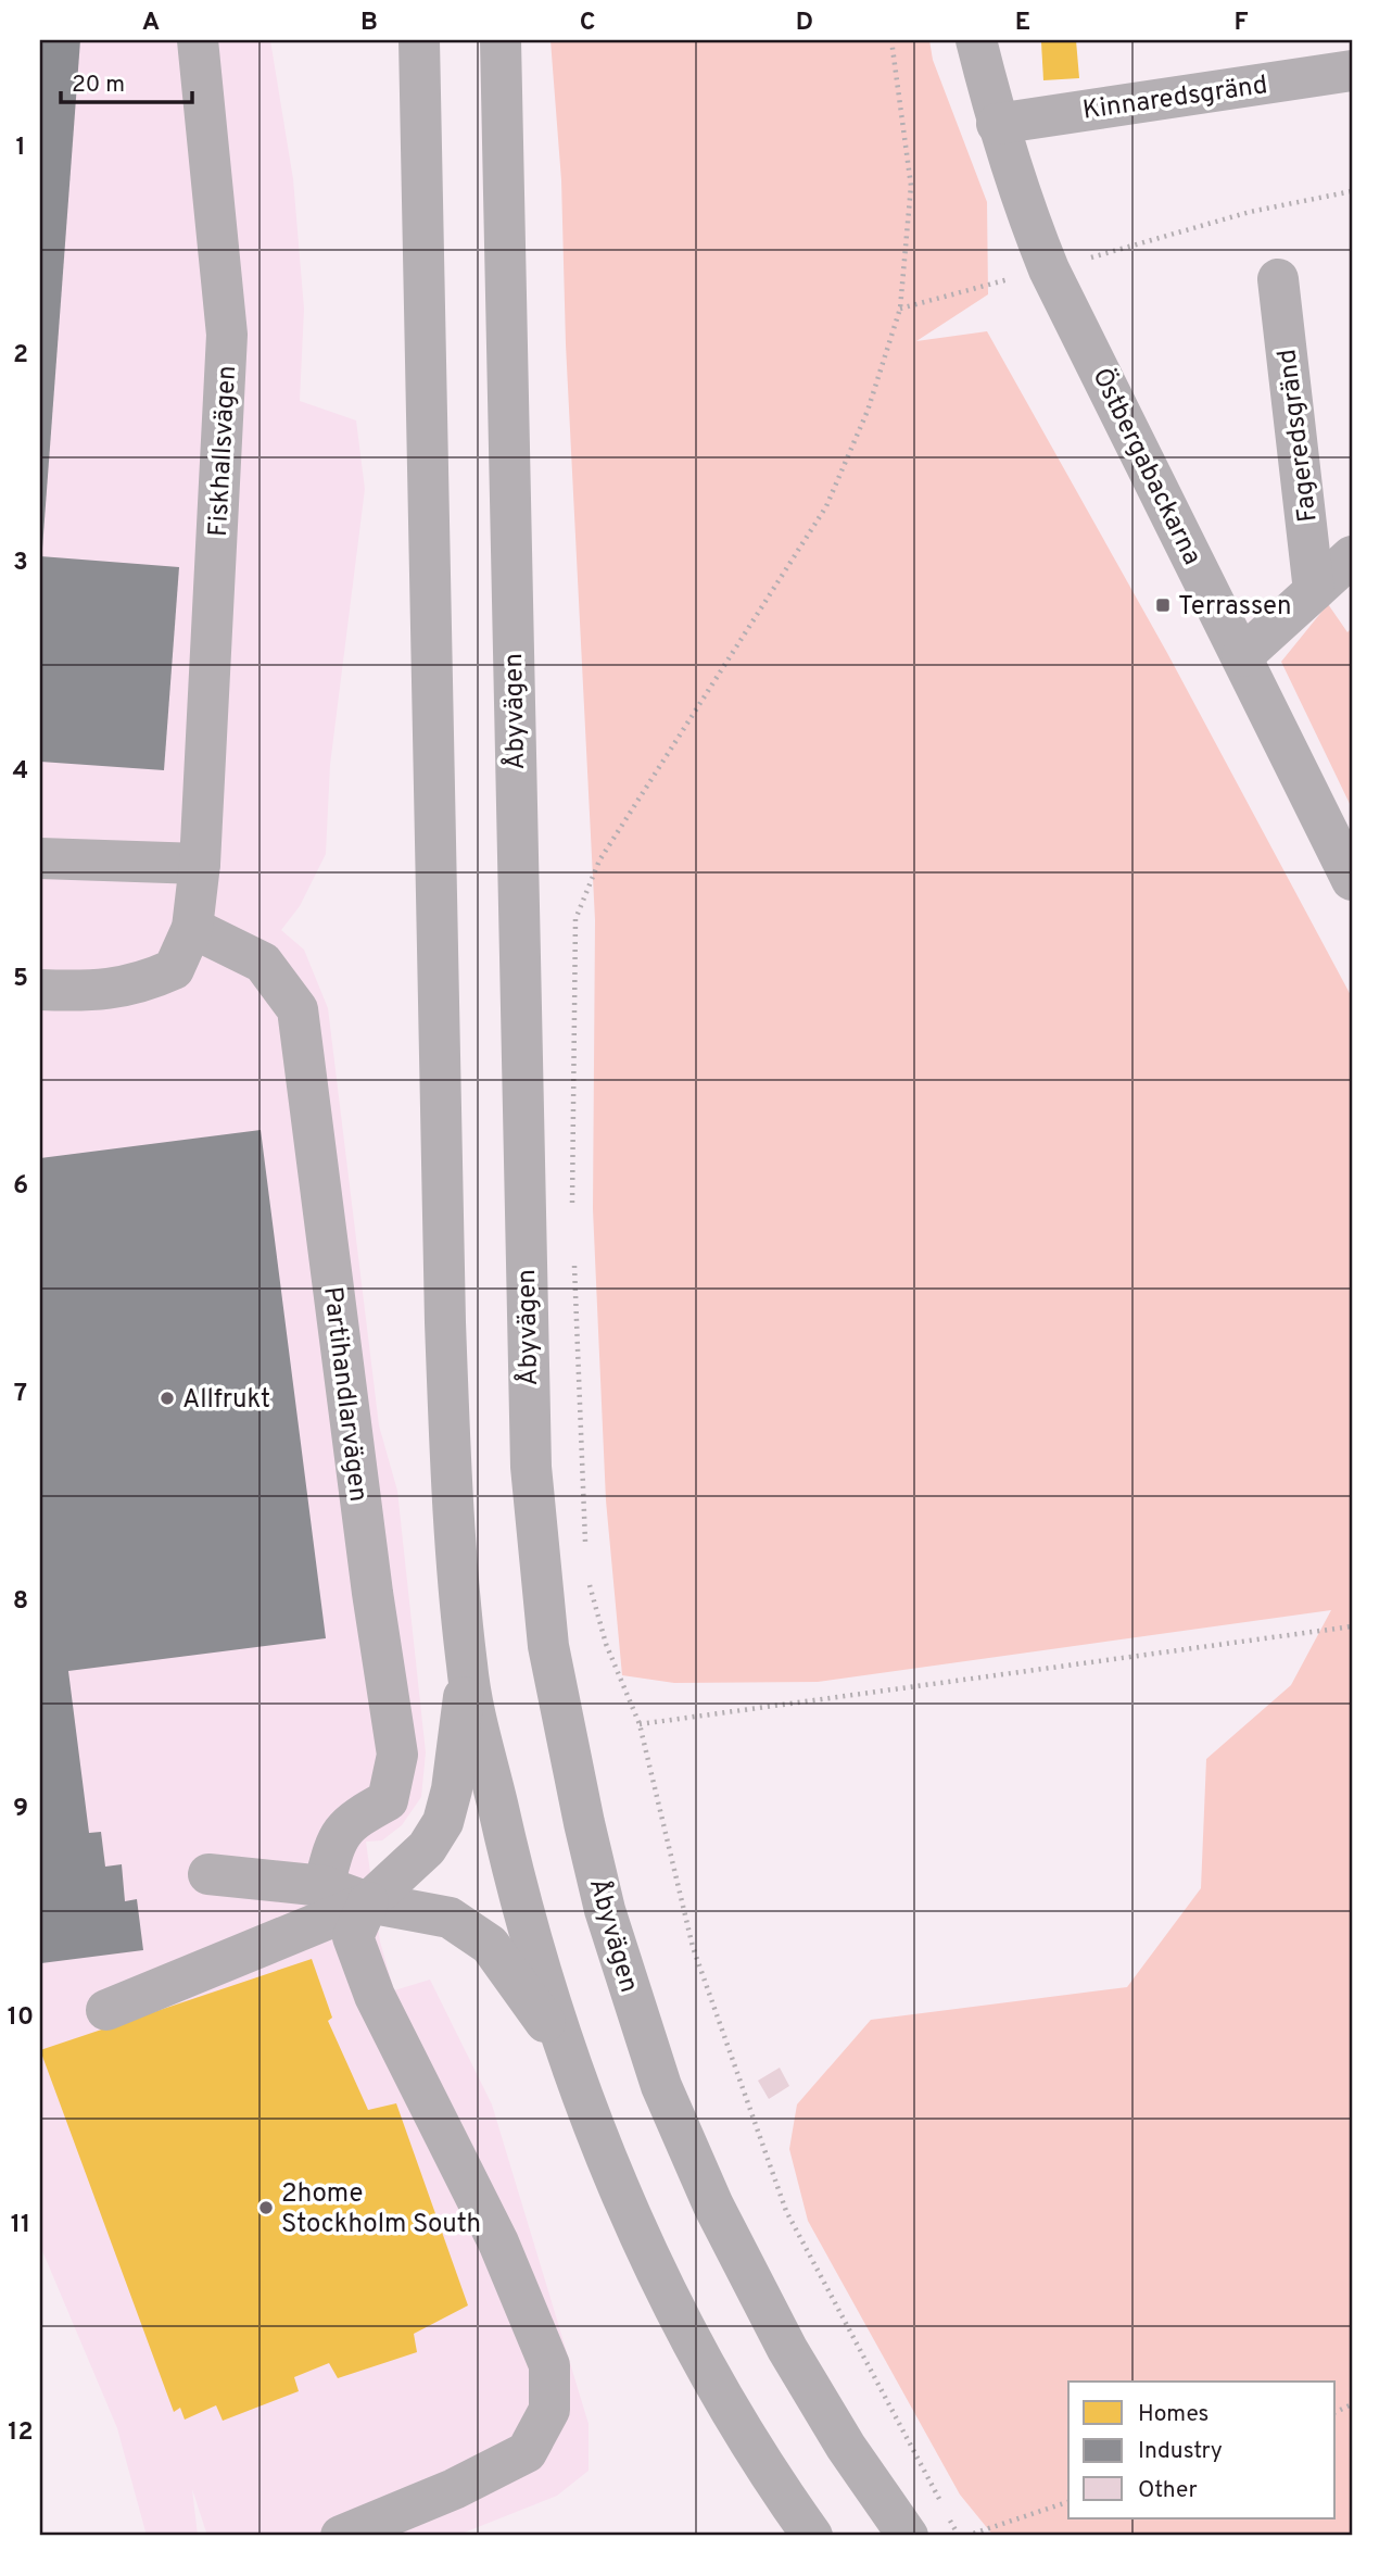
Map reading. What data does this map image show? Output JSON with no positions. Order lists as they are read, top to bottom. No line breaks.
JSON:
{"streets":{"street":["Kinnaredsgränd","Fageredsgränd","Fiskhallsvägen","Östbergabackarna","Åbyvägen","Partihandlarvägen"]},"crossings":[["Kinnaredsgränd","Östbergabackarna"]],"places":{"transit":["Terrassen"],"other":["Allfrukt","2home Stockholm South"]},"legend":["Homes","Industry","Other"],"scale_bar":"20 m","grid":{"columns":["A","B","C","D","E","F"],"rows":["1","2","3","4","5","6","7","8","9","10","11","12"]}}
